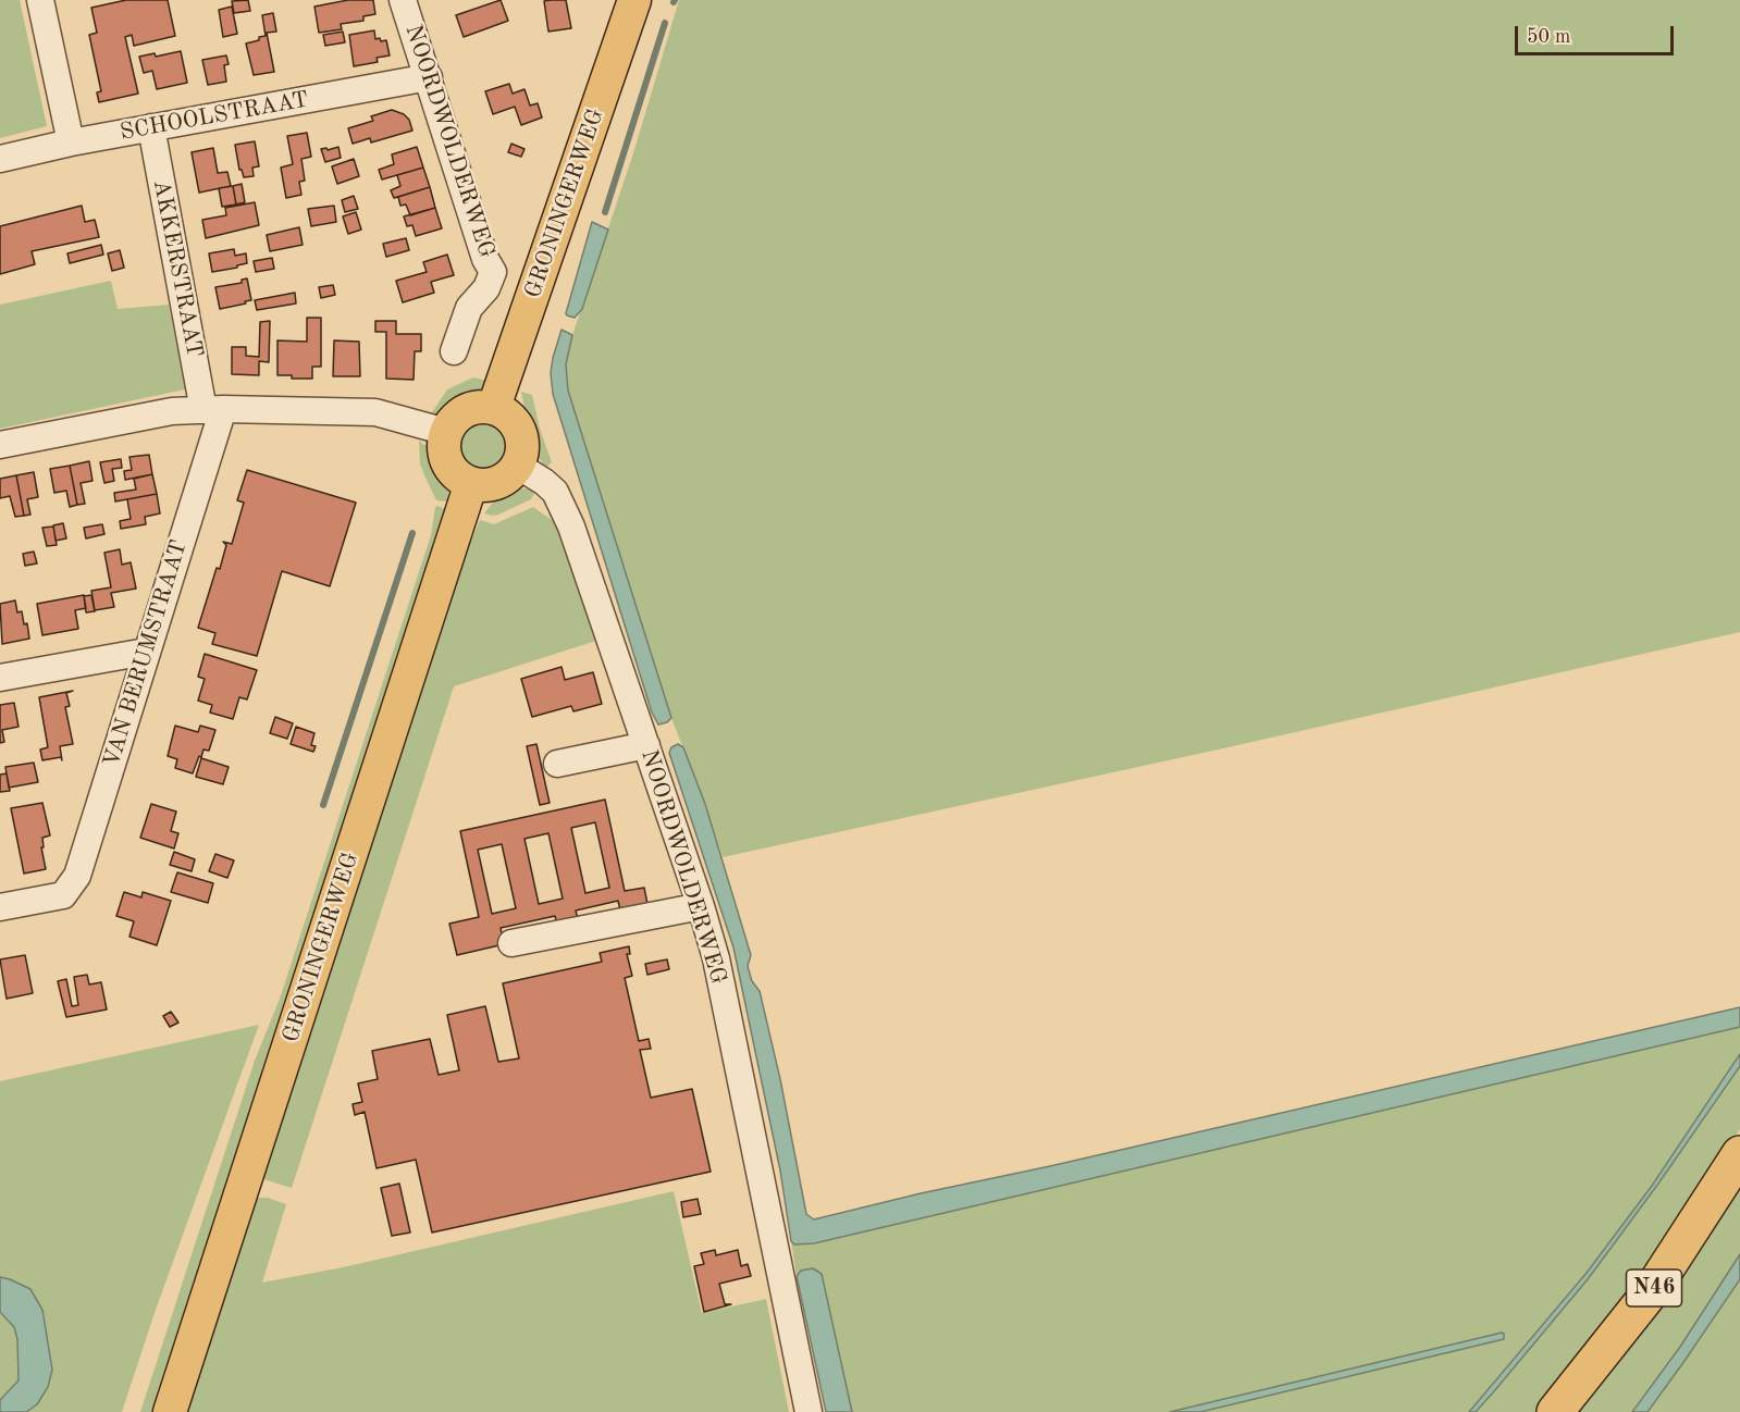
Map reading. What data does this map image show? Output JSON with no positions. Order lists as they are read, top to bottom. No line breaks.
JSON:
{"streets":{"highway":["N46"],"main road":["GRONINGERWEG"],"street":["SCHOOLSTRAAT","NOORDWOLDERWEG","AKKERSTRAAT","VAN BERUMSTRAAT"]},"crossings":[["SCHOOLSTRAAT","NOORDWOLDERWEG"],["SCHOOLSTRAAT","AKKERSTRAAT"],["NOORDWOLDERWEG","GRONINGERWEG"],["AKKERSTRAAT","VAN BERUMSTRAAT"]],"scale_bar":"50 m"}
